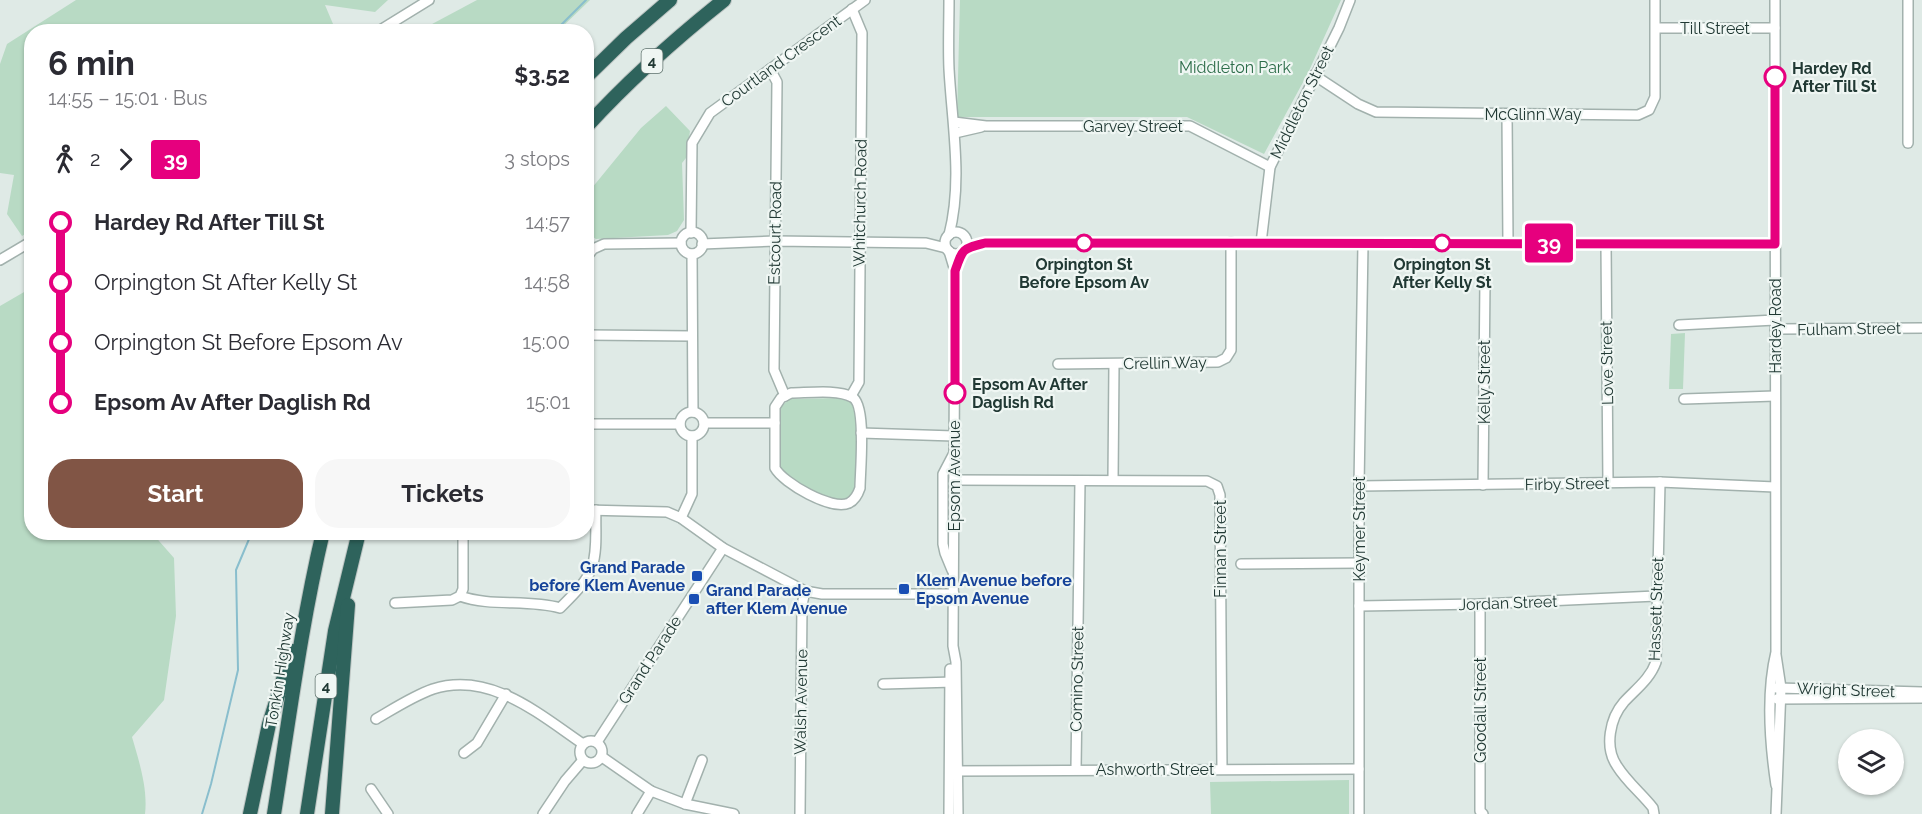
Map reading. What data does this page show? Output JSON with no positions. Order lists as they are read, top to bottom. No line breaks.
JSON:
{"streets":{"highway":["4","Tonkin Highway"],"street":["Till Street","Courtland Crescent","Middleton Street","McGlinn Way","Garvey Street","Whitchurch Road","Estcourt Road","Hardey Road","Fulham Street","Crellin Way","Love Street","Kelly Street","Epsom Avenue","Firby Street","Keymer Street","Finnan Street","Jordan Street","Hassett Street","Grand Parade","Comino Street","Wright Street","Walsh Avenue","Goodall Street","Ashworth Street"]},"crossings":[["Till Street","McGlinn Way"],["Till Street","Hardey Road"],["Courtland Crescent","Whitchurch Road"],["Courtland Crescent","Estcourt Road"],["Middleton Street","McGlinn Way"],["Middleton Street","Garvey Street"],["Whitchurch Road","Estcourt Road"],["Hardey Road","Fulham Street"],["Hardey Road","Firby Street"],["Hardey Road","Wright Street"],["Love Street","Firby Street"],["Kelly Street","Firby Street"],["Epsom Avenue","Finnan Street"],["Epsom Avenue","Ashworth Street"],["Firby Street","Keymer Street"],["Firby Street","Hassett Street"],["Keymer Street","Jordan Street"],["Keymer Street","Ashworth Street"],["Finnan Street","Comino Street"],["Finnan Street","Ashworth Street"],["Jordan Street","Hassett Street"],["Jordan Street","Goodall Street"],["Comino Street","Ashworth Street"]],"parks":["Middleton Park"],"places":{"other":["Hardey Rd After Till St","Orpington St Before Epsom Av","Orpington St After Kelly St","Epsom Av After Daglish Rd"],"transit":["Grand Parade before Klem Avenue","Klem Avenue before Epsom Avenue","Grand Parade after Klem Avenue"]},"lines":["bus line 39"],"page":{"on_map":"39","heading":["6 min","14:55 – 15:01 · Bus","$3.52"],"legs":["2","39","3 stops"],"list":[{"name":"Hardey Rd After Till St","value":"14:57"},{"name":"Orpington St After Kelly St","value":"14:58"},{"name":"Orpington St Before Epsom Av","value":"15:00"},{"name":"Epsom Av After Daglish Rd","value":"15:01"}],"buttons":["Start","Tickets"]}}
